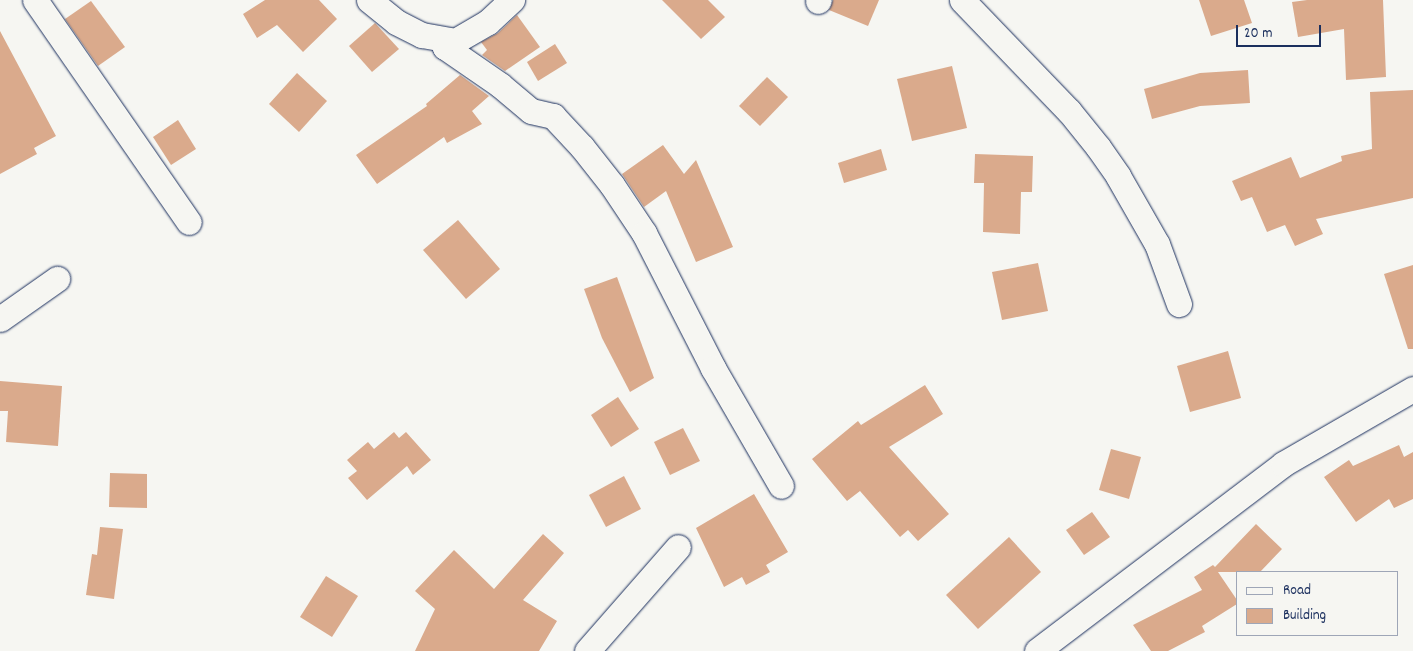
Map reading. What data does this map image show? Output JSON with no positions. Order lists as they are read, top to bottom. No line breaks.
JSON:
{"legend":["Road","Building"],"scale_bar":"20 m"}
